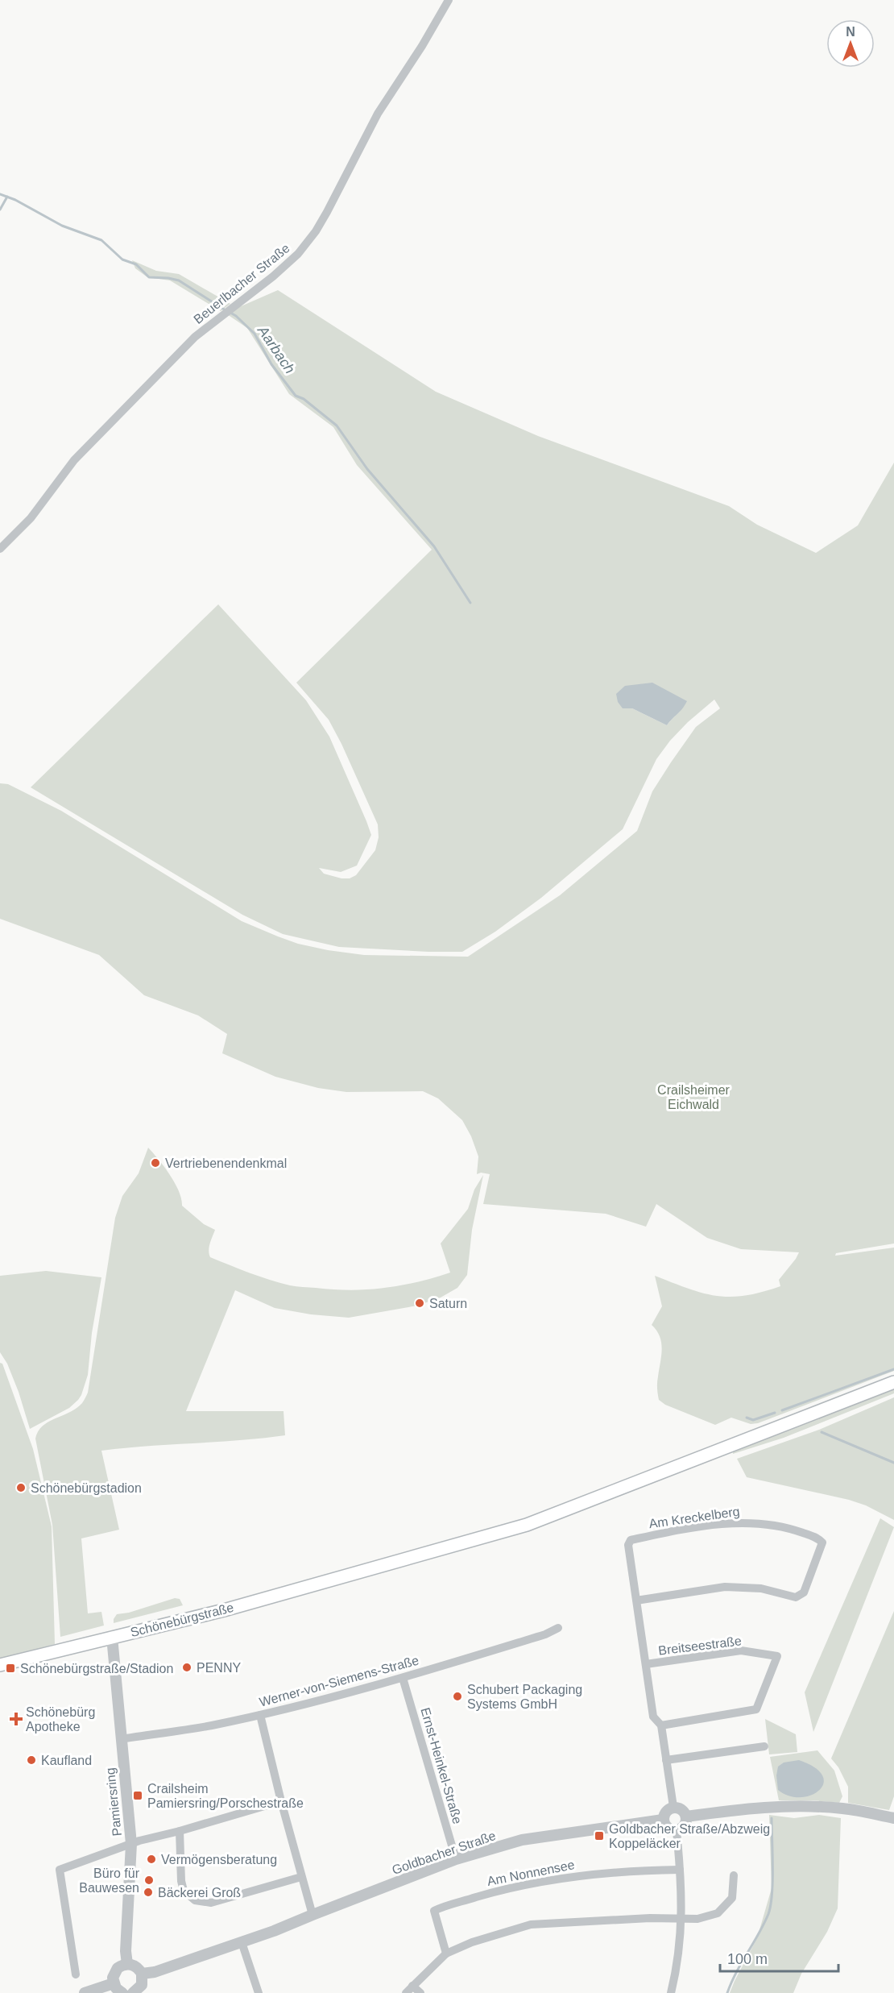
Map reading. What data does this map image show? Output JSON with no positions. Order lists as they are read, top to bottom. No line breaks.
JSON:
{"streets":{"main road":["Schönebürgstraße"],"street":["Beuerlbacher Straße","Am Kreckelberg","Breitseestraße","Werner-von-Siemens-Straße","Ernst-Heinkel-Straße","Pamiersring","Goldbacher Straße","Am Nonnensee"]},"crossings":[["Schönebürgstraße","Pamiersring"],["Werner-von-Siemens-Straße","Ernst-Heinkel-Straße"],["Werner-von-Siemens-Straße","Pamiersring"],["Ernst-Heinkel-Straße","Goldbacher Straße"]],"water":["Aarbach"],"parks":["Crailsheimer Eichwald"],"places":{"other":["Vertriebenendenkmal","Saturn","Schönebürgstadion","PENNY","Schubert Packaging Systems GmbH","Kaufland","Vermögensberatung","Büro für Bauwesen","Bäckerei Groß"],"transit":["Schönebürgstraße/Stadion","Crailsheim Pamiersring/Porschestraße","Goldbacher Straße/Abzweig Koppeläcker"],"health":["Schönebürg Apotheke"]},"scale_bar":"100 m","north":"top"}
